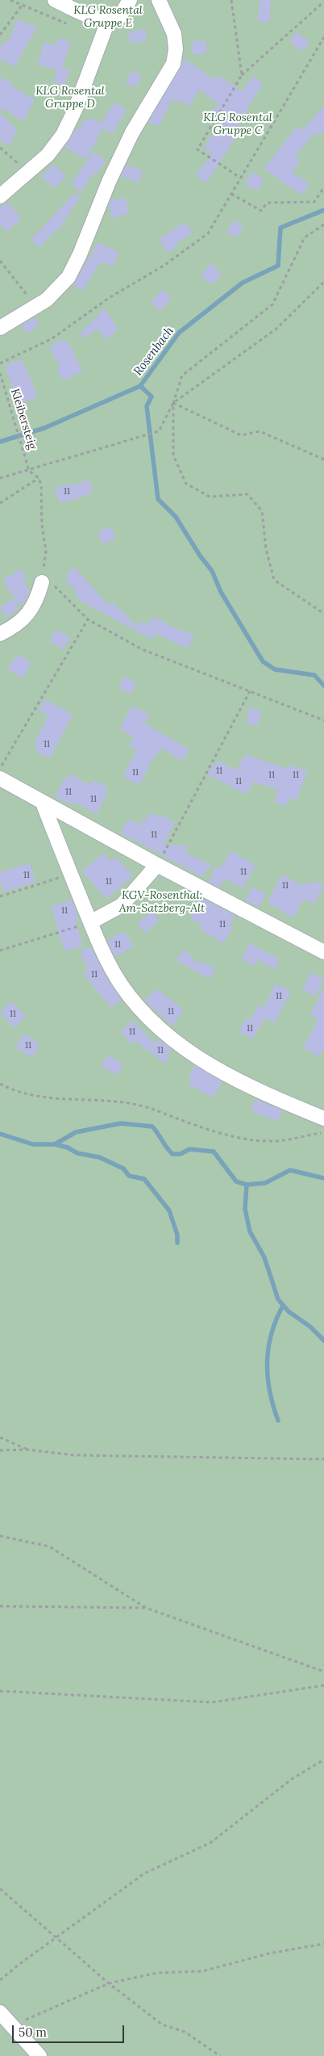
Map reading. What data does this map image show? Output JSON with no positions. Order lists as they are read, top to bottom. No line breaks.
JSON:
{"streets":{"path":["Kleibersteig"]},"water":["Rosenbach"],"parks":["KLG Rosental Gruppe E","KLG Rosental Gruppe D","KLG Rosental Gruppe C","KGV-Rosenthal: Am-Satzberg-Alt"],"house_numbers":["11","11","11","11","11","11","11","11","11","11","11","11","11","11","11","11","11","11","11","11","11","11","11","11","11"],"scale_bar":"50 m"}
